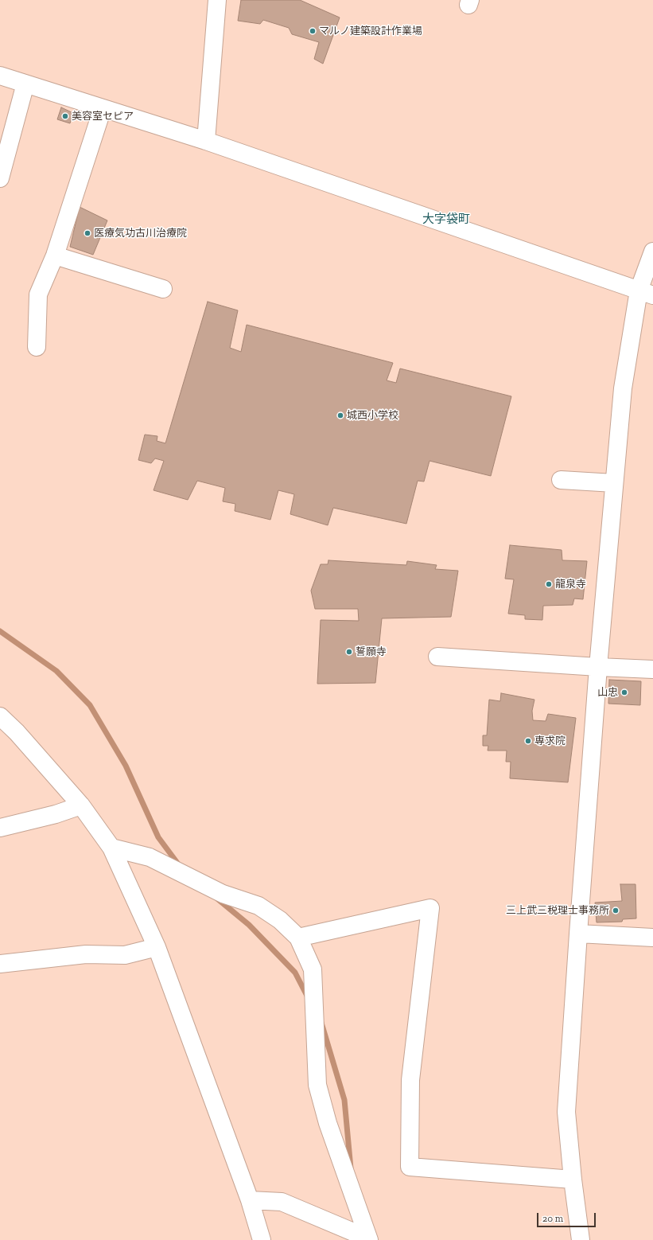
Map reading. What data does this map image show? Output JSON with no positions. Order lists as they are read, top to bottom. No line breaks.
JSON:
{"districts":["大字袋町"],"places":["マルノ建築設計作業場","美容室セピア","医療気功古川治療院","城西小学校","龍泉寺","誓願寺","山忠","専求院","三上武三税理士事務所"],"scale_bar":"20 m"}
